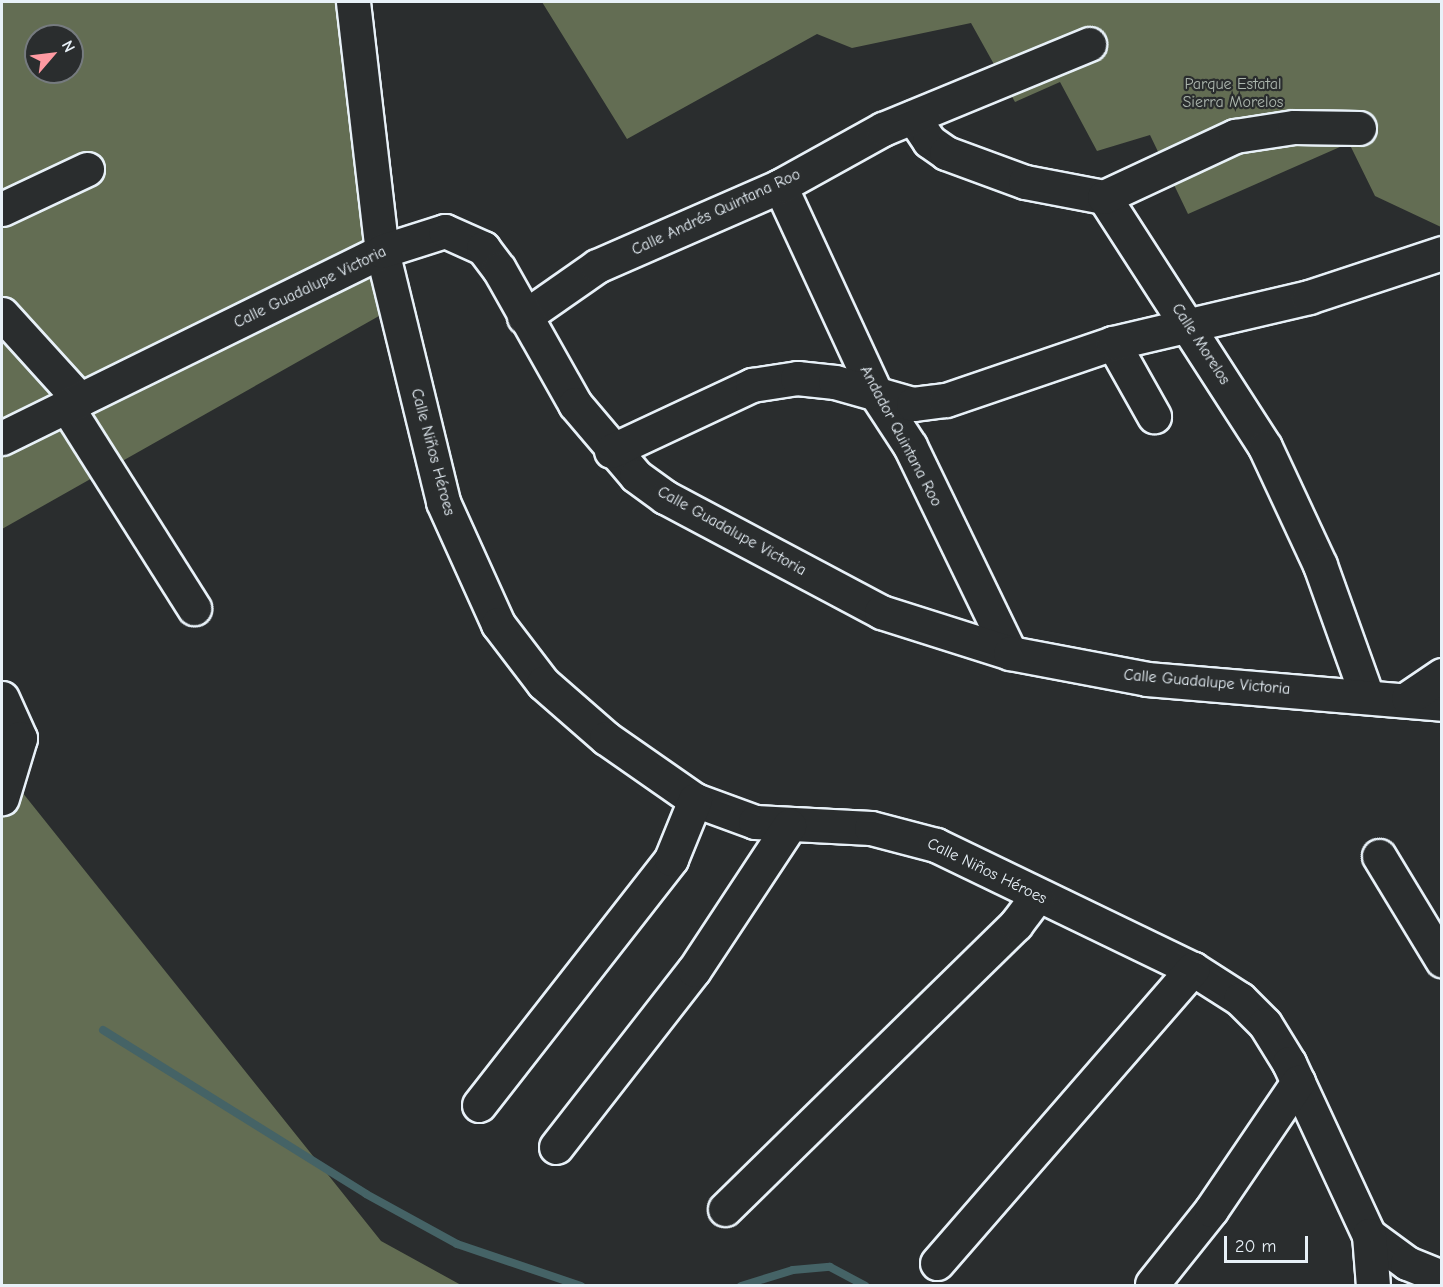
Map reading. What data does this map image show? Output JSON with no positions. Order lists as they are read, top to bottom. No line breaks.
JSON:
{"streets":{"street":["Calle Andrés Quintana Roo","Calle Guadalupe Victoria","Calle Morelos","Andador Quintana Roo","Calle Niños Héroes"]},"crossings":[["Calle Andrés Quintana Roo","Calle Guadalupe Victoria"],["Calle Andrés Quintana Roo","Andador Quintana Roo"],["Calle Guadalupe Victoria","Calle Morelos"],["Calle Guadalupe Victoria","Andador Quintana Roo"],["Calle Guadalupe Victoria","Calle Niños Héroes"]],"parks":["Parque Estatal Sierra Morelos"],"scale_bar":"20 m","north":"top right"}
